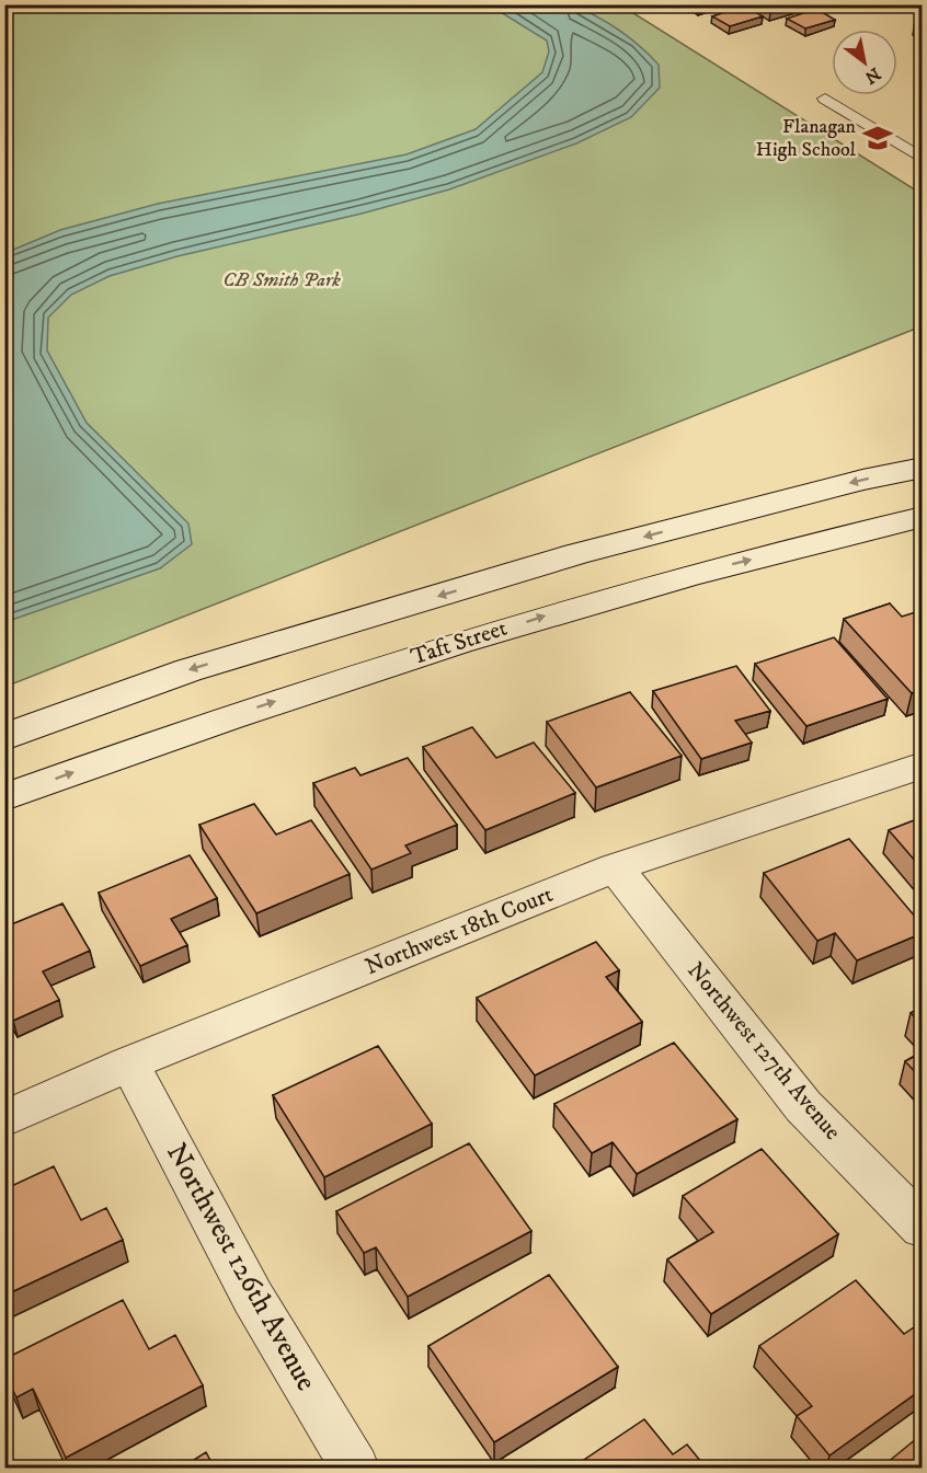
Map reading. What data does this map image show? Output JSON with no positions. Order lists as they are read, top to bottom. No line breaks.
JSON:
{"streets":{"street":["Taft Street","Northwest 18th Court","Northwest 127th Avenue","Northwest 126th Avenue"]},"crossings":[["Northwest 18th Court","Northwest 127th Avenue"],["Northwest 18th Court","Northwest 126th Avenue"]],"parks":["CB Smith Park"],"places":{"school or university":["Flanagan High School"]},"north":"bottom right"}
